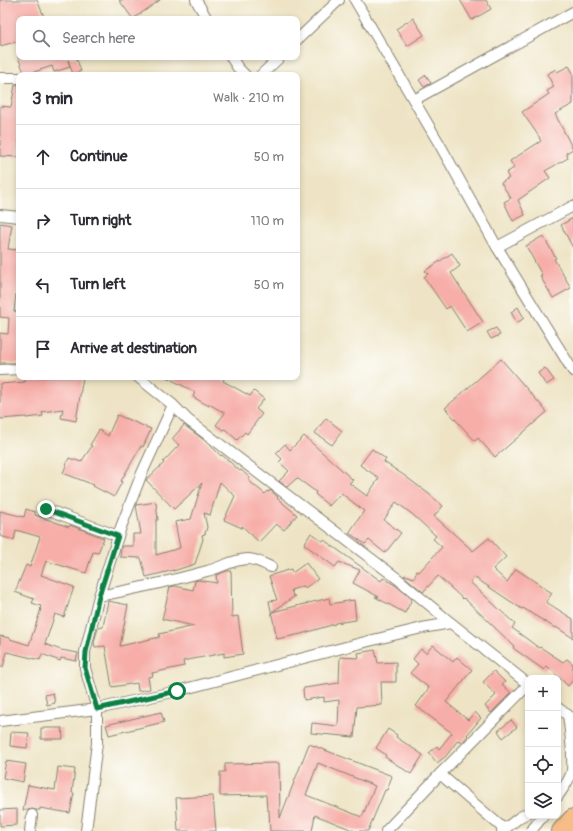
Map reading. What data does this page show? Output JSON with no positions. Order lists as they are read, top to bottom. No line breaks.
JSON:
{"page":{"search":"Search here","heading":["3 min","Walk · 210 m"],"list":[["Continue","50 m"],["Turn right","110 m"],["Turn left","50 m"],"Arrive at destination"],"map_buttons":["+","−"]}}
